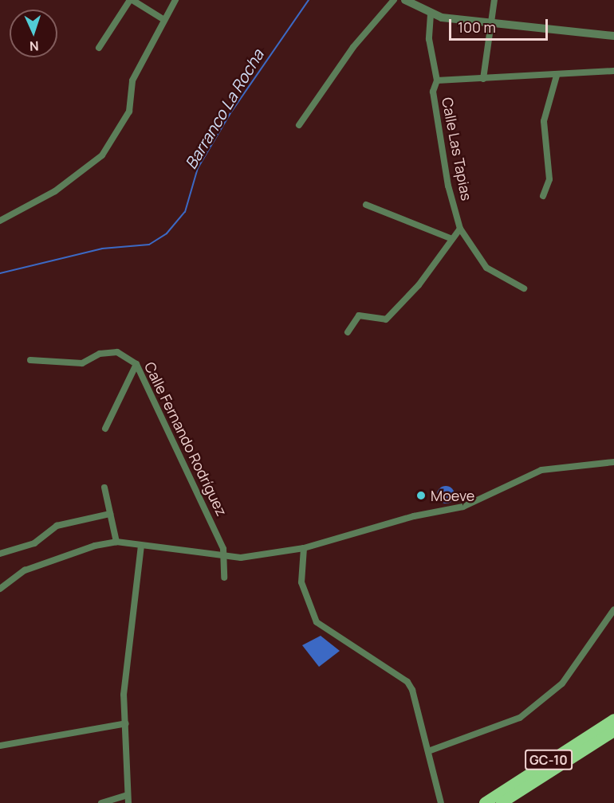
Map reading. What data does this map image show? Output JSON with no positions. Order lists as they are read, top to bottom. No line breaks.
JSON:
{"streets":{"main road":["GC-10"],"street":["Calle Las Tapias","Calle Fernando Rodríguez"]},"water":["Barranco La Rocha"],"places":["Moeve"],"scale_bar":"100 m","north":"bottom"}
